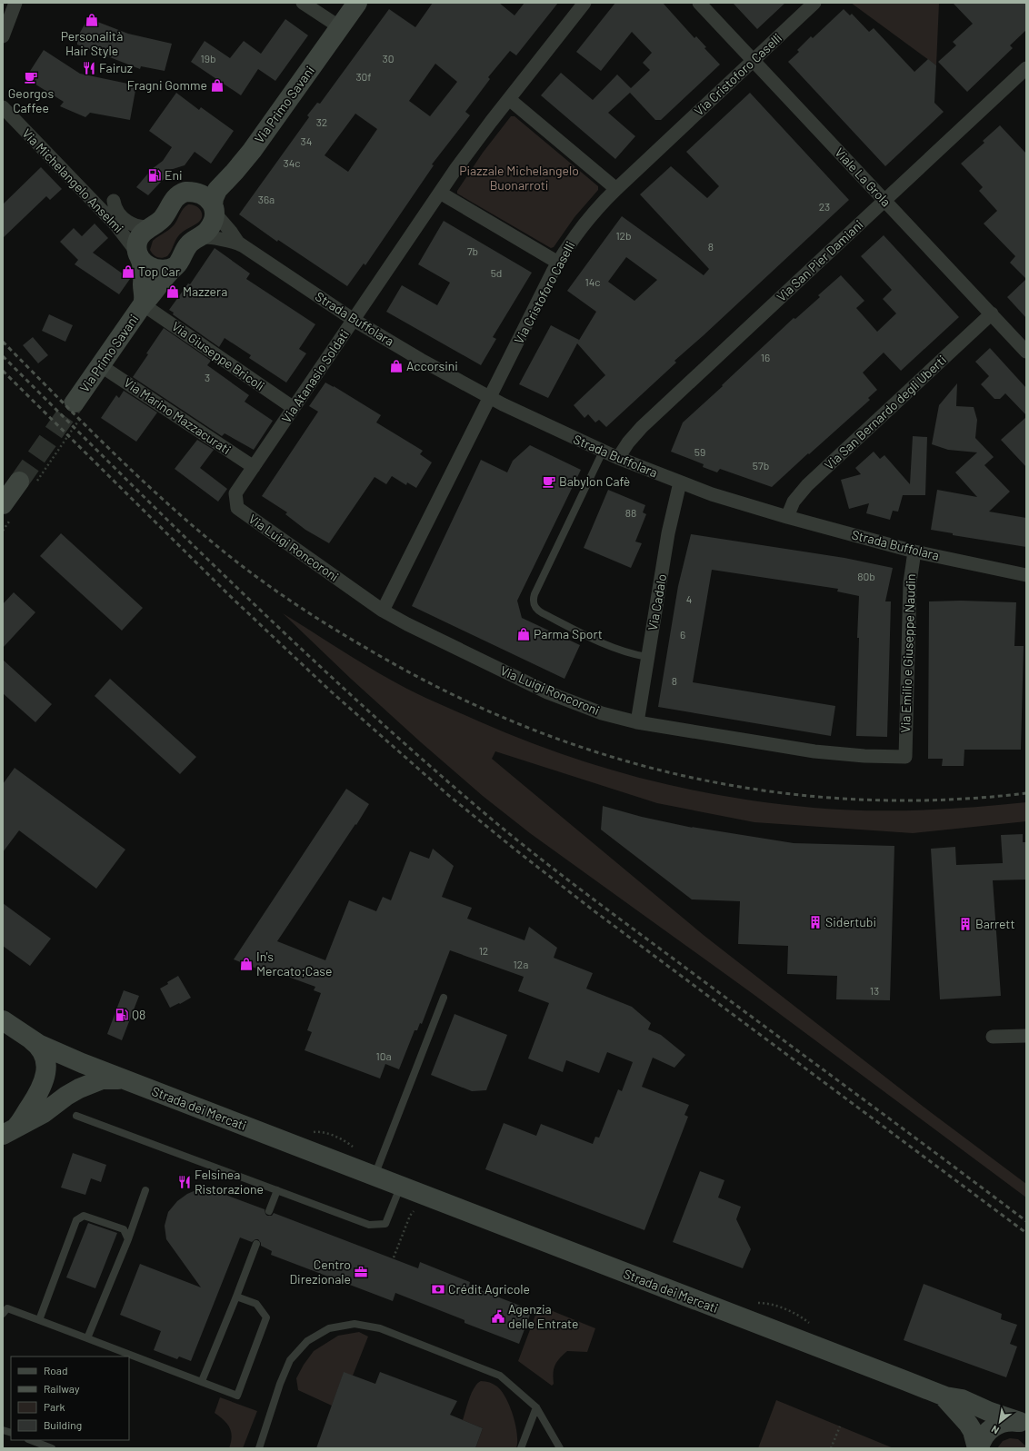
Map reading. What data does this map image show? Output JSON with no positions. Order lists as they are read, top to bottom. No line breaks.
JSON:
{"streets":{"street":["Via Cristoforo Caselli","Via Primo Savani","Viale La Grola","Via Michelangelo Anselmi","Via San Pier Damiani","Strada Buffolara","Via Giuseppe Bricoli","Via Atanasio Soldati","Via San Bernardo degli Uberti","Via Marino Mazzacurati","Via Luigi Roncoroni","Via Cadalo","Via Emilio e Giuseppe Naudin","Strada dei Mercati"]},"crossings":[["Via Cristoforo Caselli","Viale La Grola"],["Via Cristoforo Caselli","Strada Buffolara"],["Via Cristoforo Caselli","Via Luigi Roncoroni"],["Via Primo Savani","Via Michelangelo Anselmi"],["Via Primo Savani","Strada Buffolara"],["Via Primo Savani","Via Giuseppe Bricoli"],["Via Primo Savani","Via Marino Mazzacurati"],["Viale La Grola","Via San Pier Damiani"],["Viale La Grola","Via San Bernardo degli Uberti"],["Via San Pier Damiani","Strada Buffolara"],["Strada Buffolara","Via Atanasio Soldati"],["Strada Buffolara","Via San Bernardo degli Uberti"],["Strada Buffolara","Via Cadalo"],["Strada Buffolara","Via Emilio e Giuseppe Naudin"],["Via Giuseppe Bricoli","Via Atanasio Soldati"],["Via Atanasio Soldati","Via Marino Mazzacurati"],["Via Atanasio Soldati","Via Luigi Roncoroni"],["Via Luigi Roncoroni","Via Cadalo"],["Via Luigi Roncoroni","Via Emilio e Giuseppe Naudin"]],"parks":["Piazzale Michelangelo Buonarroti"],"places":{"shop":["Personalità Hair Style","Fragni Gomme","Top Car","Mazzera","Accorsini","Parma Sport","In's Mercato;Case"],"restaurant":["Fairuz","Felsinea Ristorazione"],"cafe":["Georgos Caffee","Babylon Cafè"],"fuel station":["Eni","Q8"],"building":["Sidertubi","Barrett"],"office":["Centro Direzionale"],"bank":["Crédit Agricole"],"public building":["Agenzia delle Entrate"]},"house_numbers":["19b","30","30f","32","34","34c","36a","23","12b","8","7b","5d","14c","16","3","59","57b","88","80b","4","6","8","12","12a","13","10a"],"legend":["Road","Railway","Park","Building"],"north":"bottom left"}
